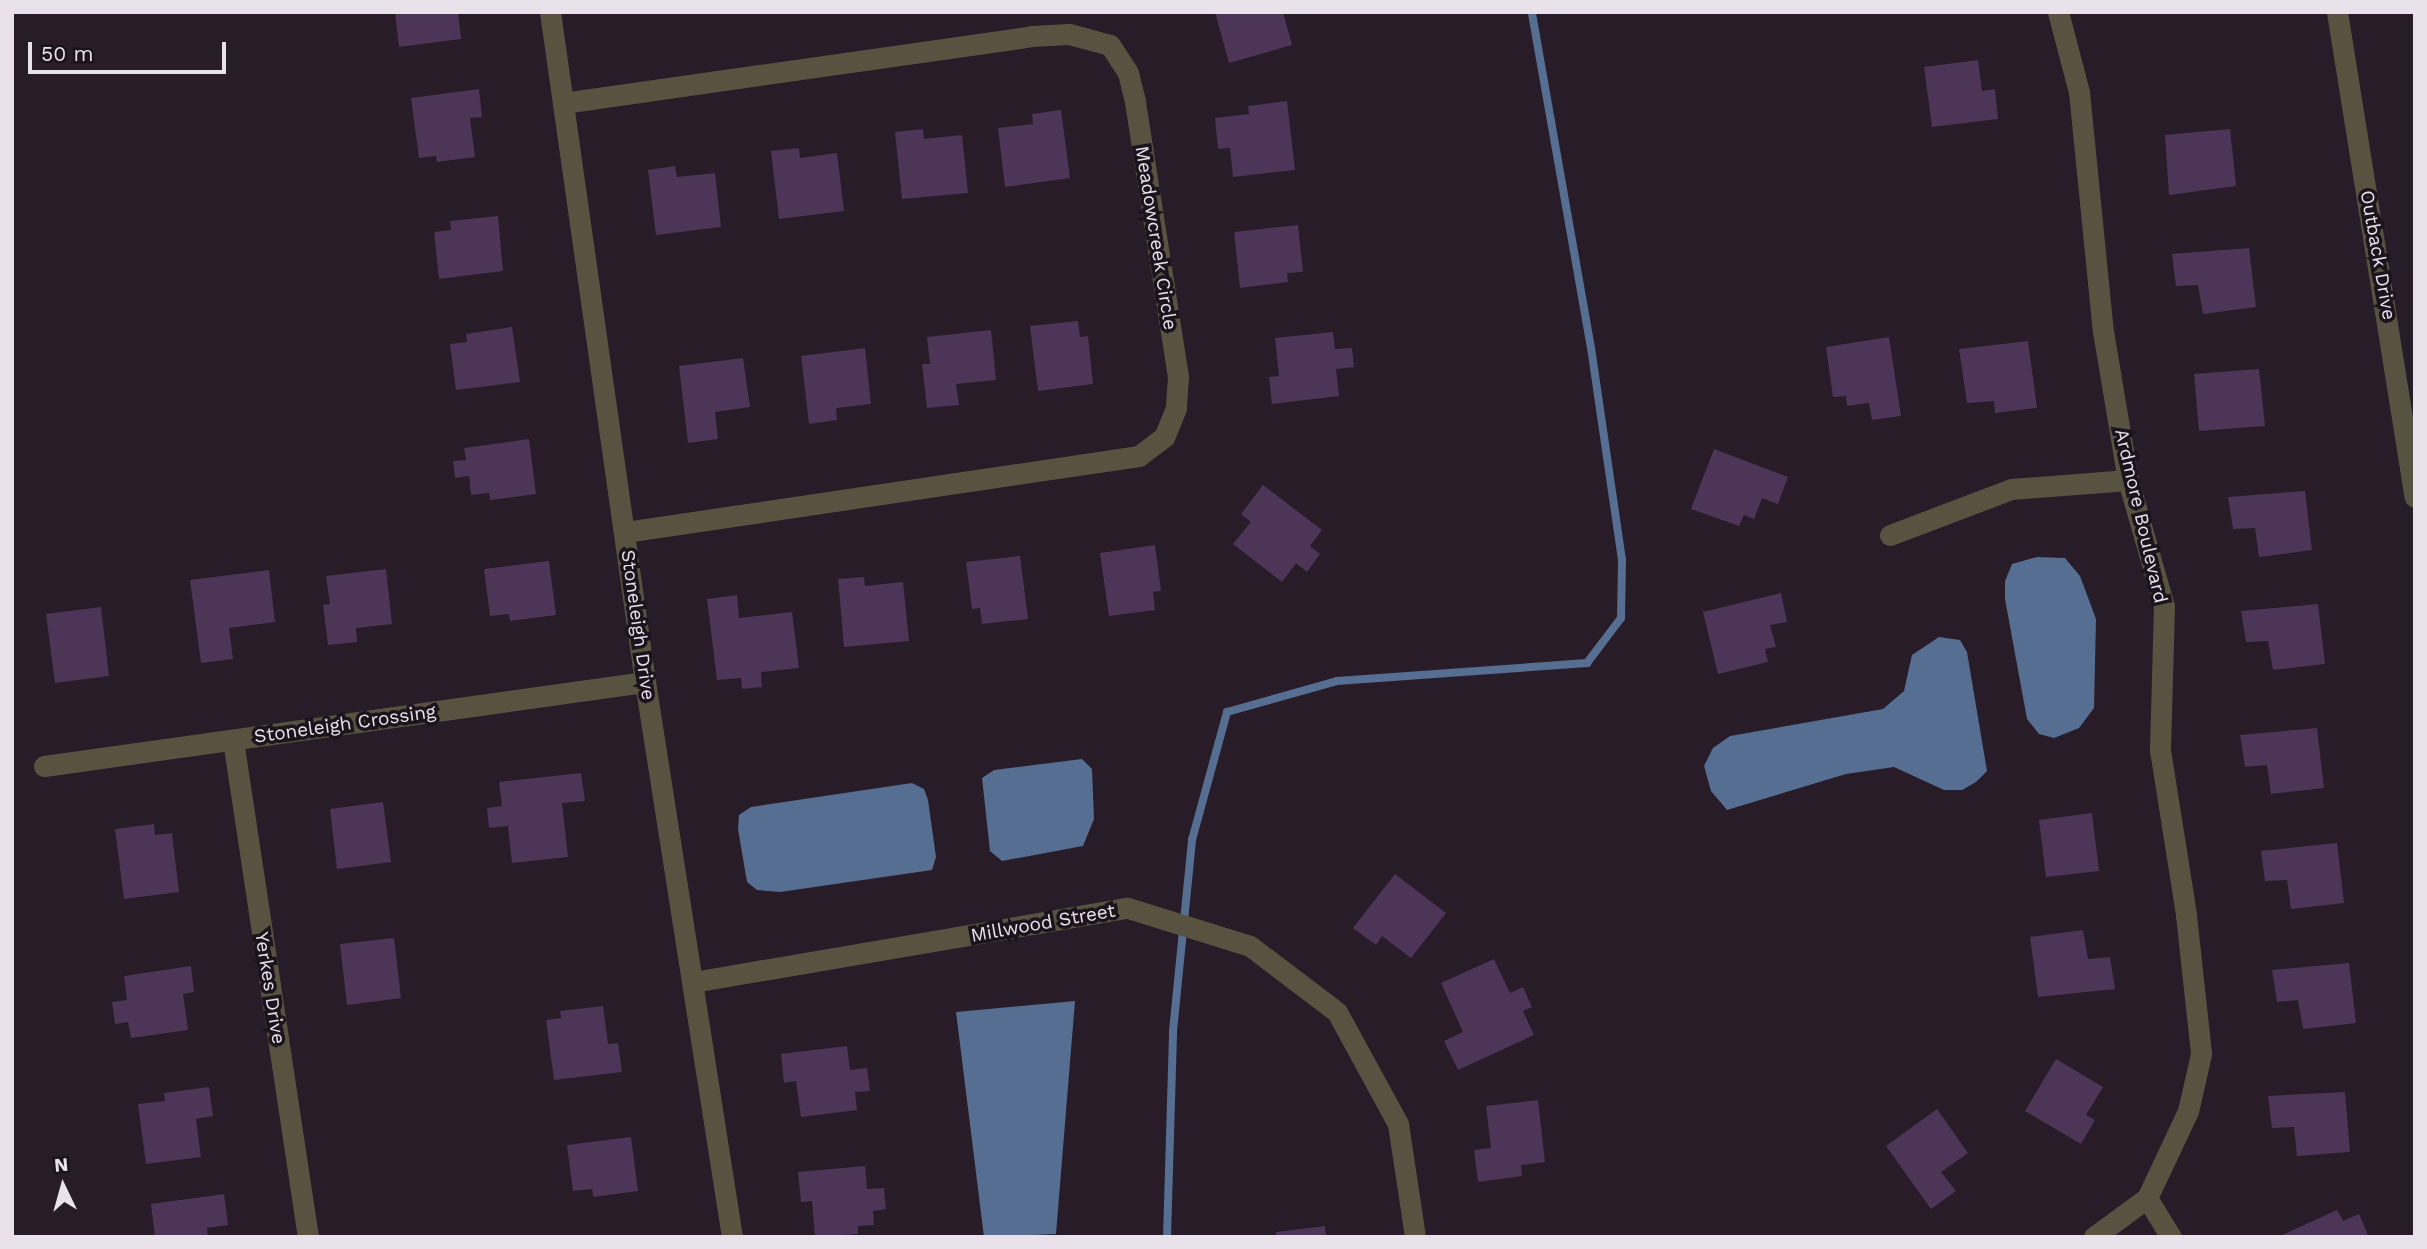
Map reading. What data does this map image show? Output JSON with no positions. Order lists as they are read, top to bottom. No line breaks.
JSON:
{"streets":{"street":["Meadowcreek Circle","Outback Drive","Ardmore Boulevard","Stoneleigh Drive","Stoneleigh Crossing","Millwood Street","Yerkes Drive"]},"crossings":[["Meadowcreek Circle","Stoneleigh Drive"],["Stoneleigh Drive","Stoneleigh Crossing"],["Stoneleigh Drive","Millwood Street"],["Stoneleigh Crossing","Yerkes Drive"]],"scale_bar":"50 m","north":"top"}
